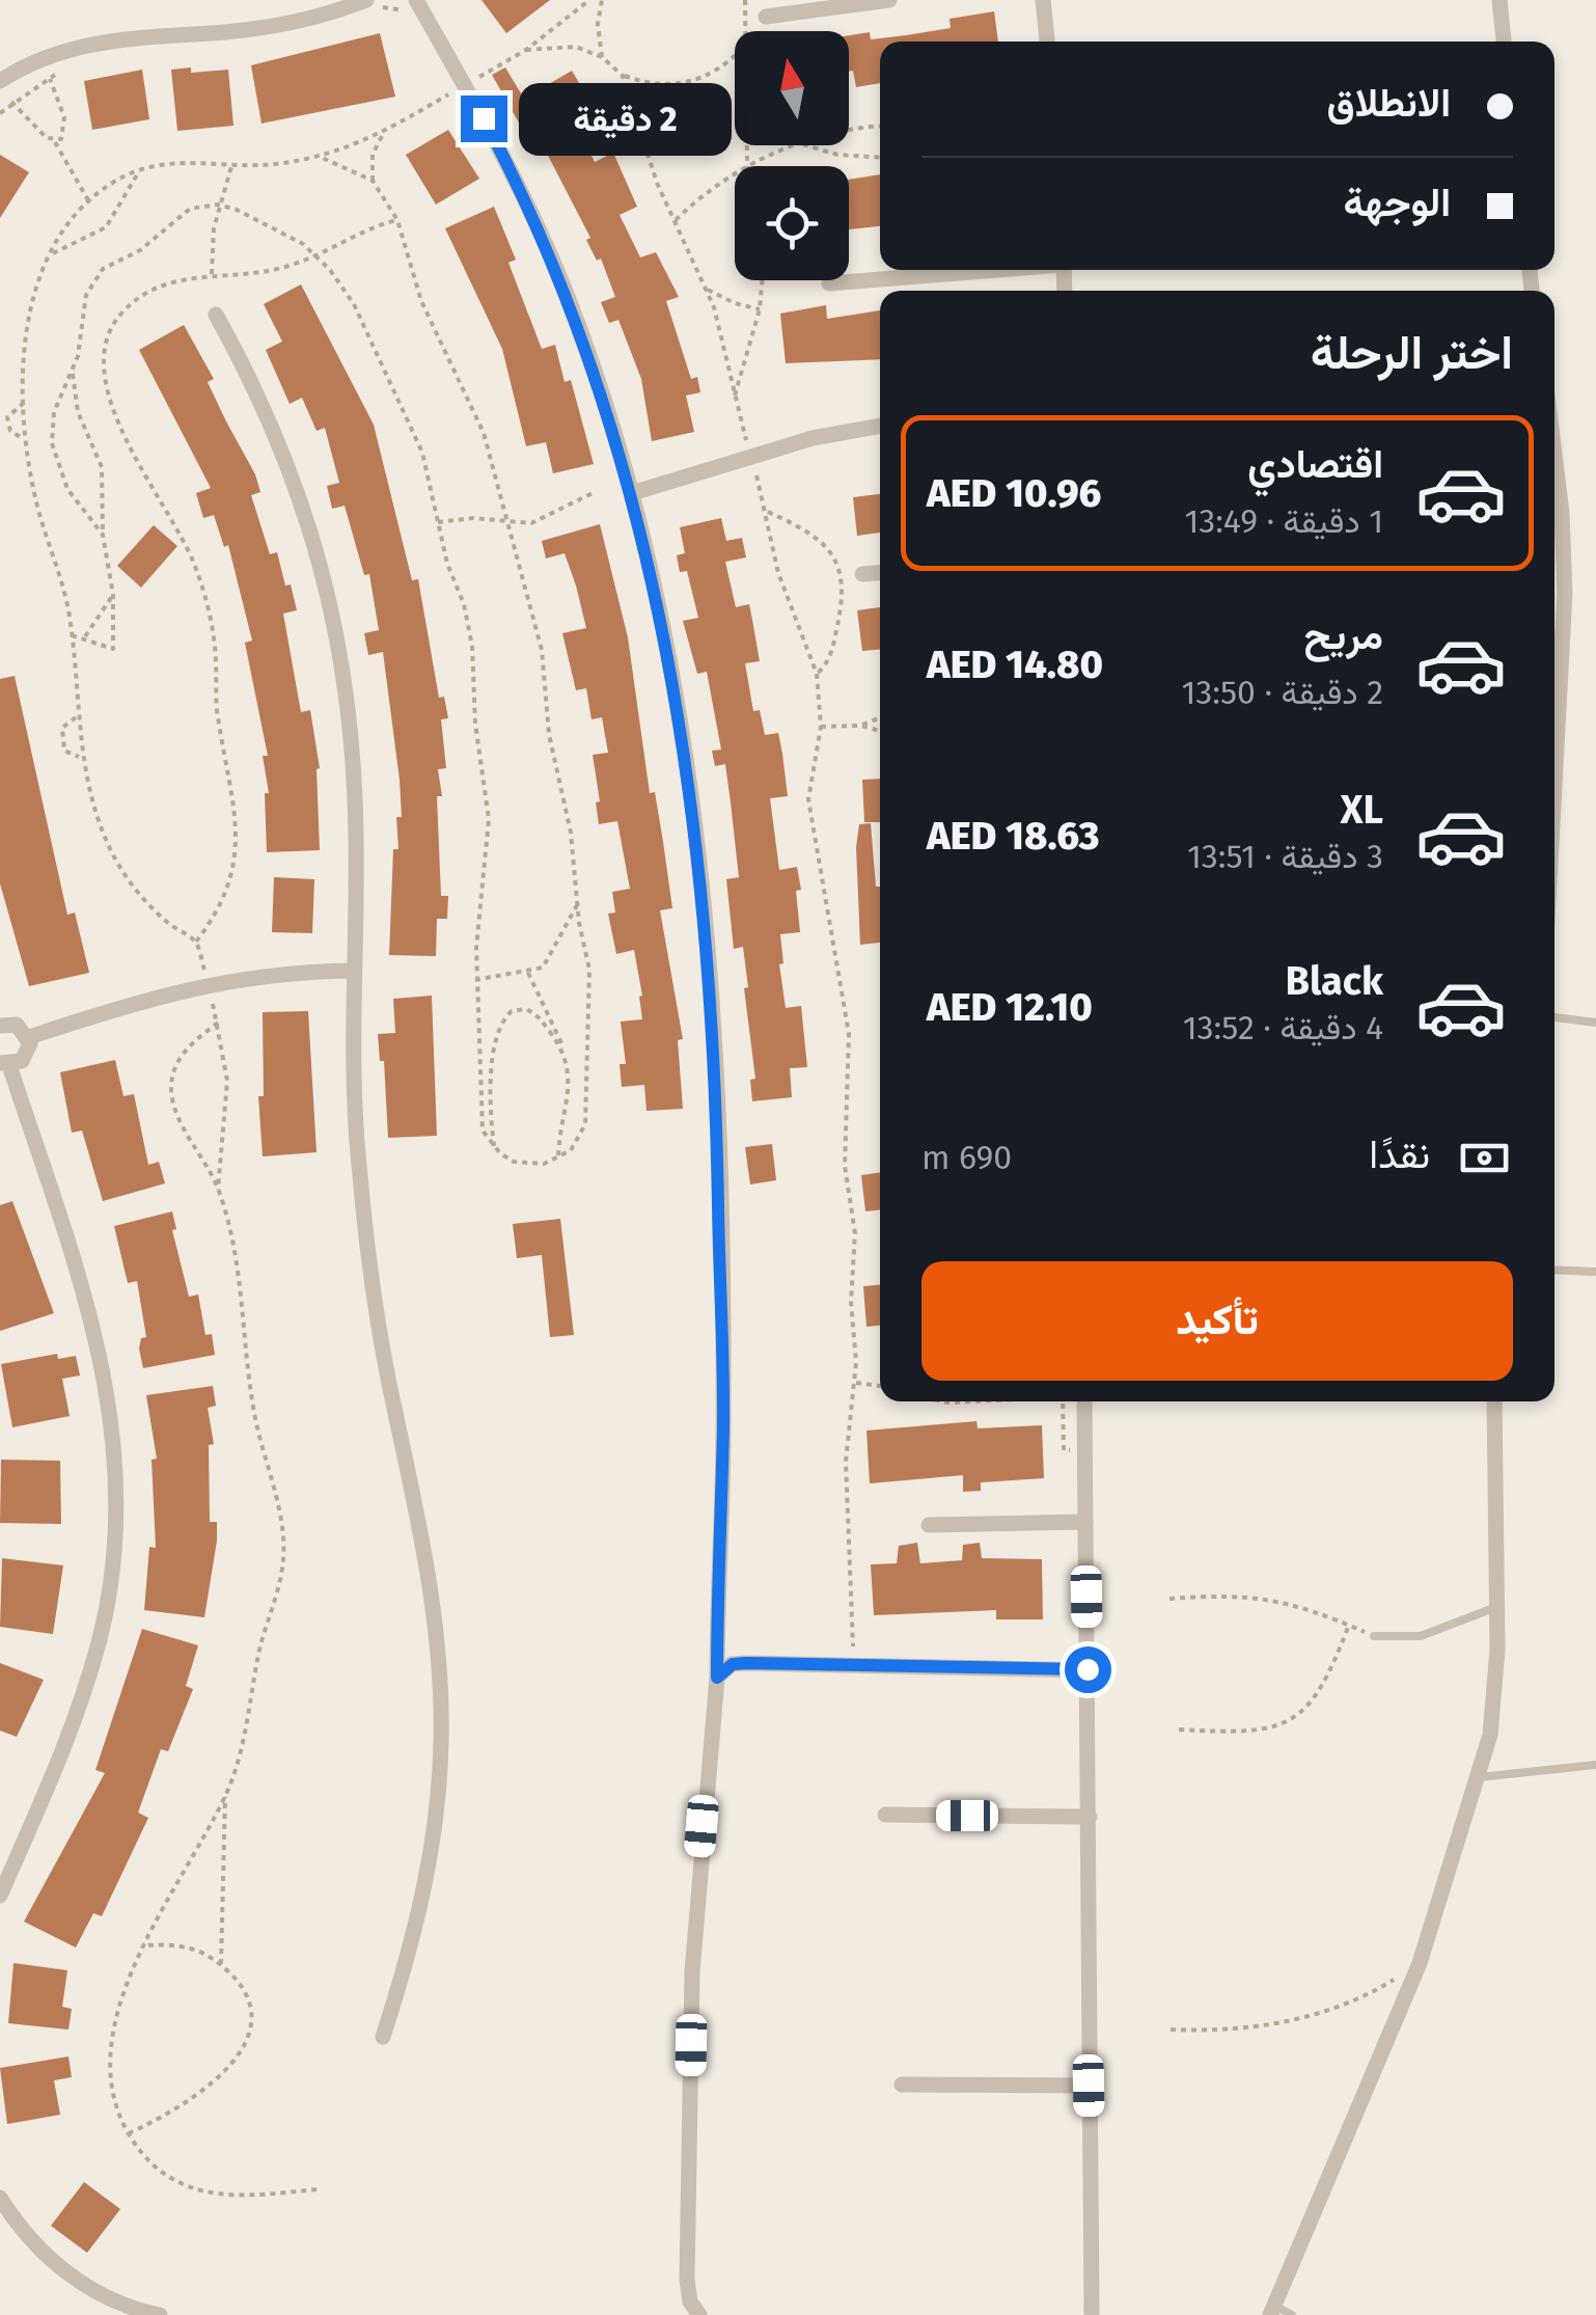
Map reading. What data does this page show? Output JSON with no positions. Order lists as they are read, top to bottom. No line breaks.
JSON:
{"north":"top","page":{"banner":["الانطلاق","الوجهة"],"bubble":"2 دقيقة","heading":"اختر الرحلة","list":[{"name":"اقتصادي","note":"1 دقيقة · 13:49","value":"AED 10.96"},{"name":"مريح","note":"2 دقيقة · 13:50","value":"AED 14.80"},{"name":"XL","note":"3 دقيقة · 13:51","value":"AED 18.63"},{"name":"Black","note":"4 دقيقة · 13:52","value":"AED 12.10"}],"pay":["نقدًا","690 m"],"buttons":"تأكيد"}}
